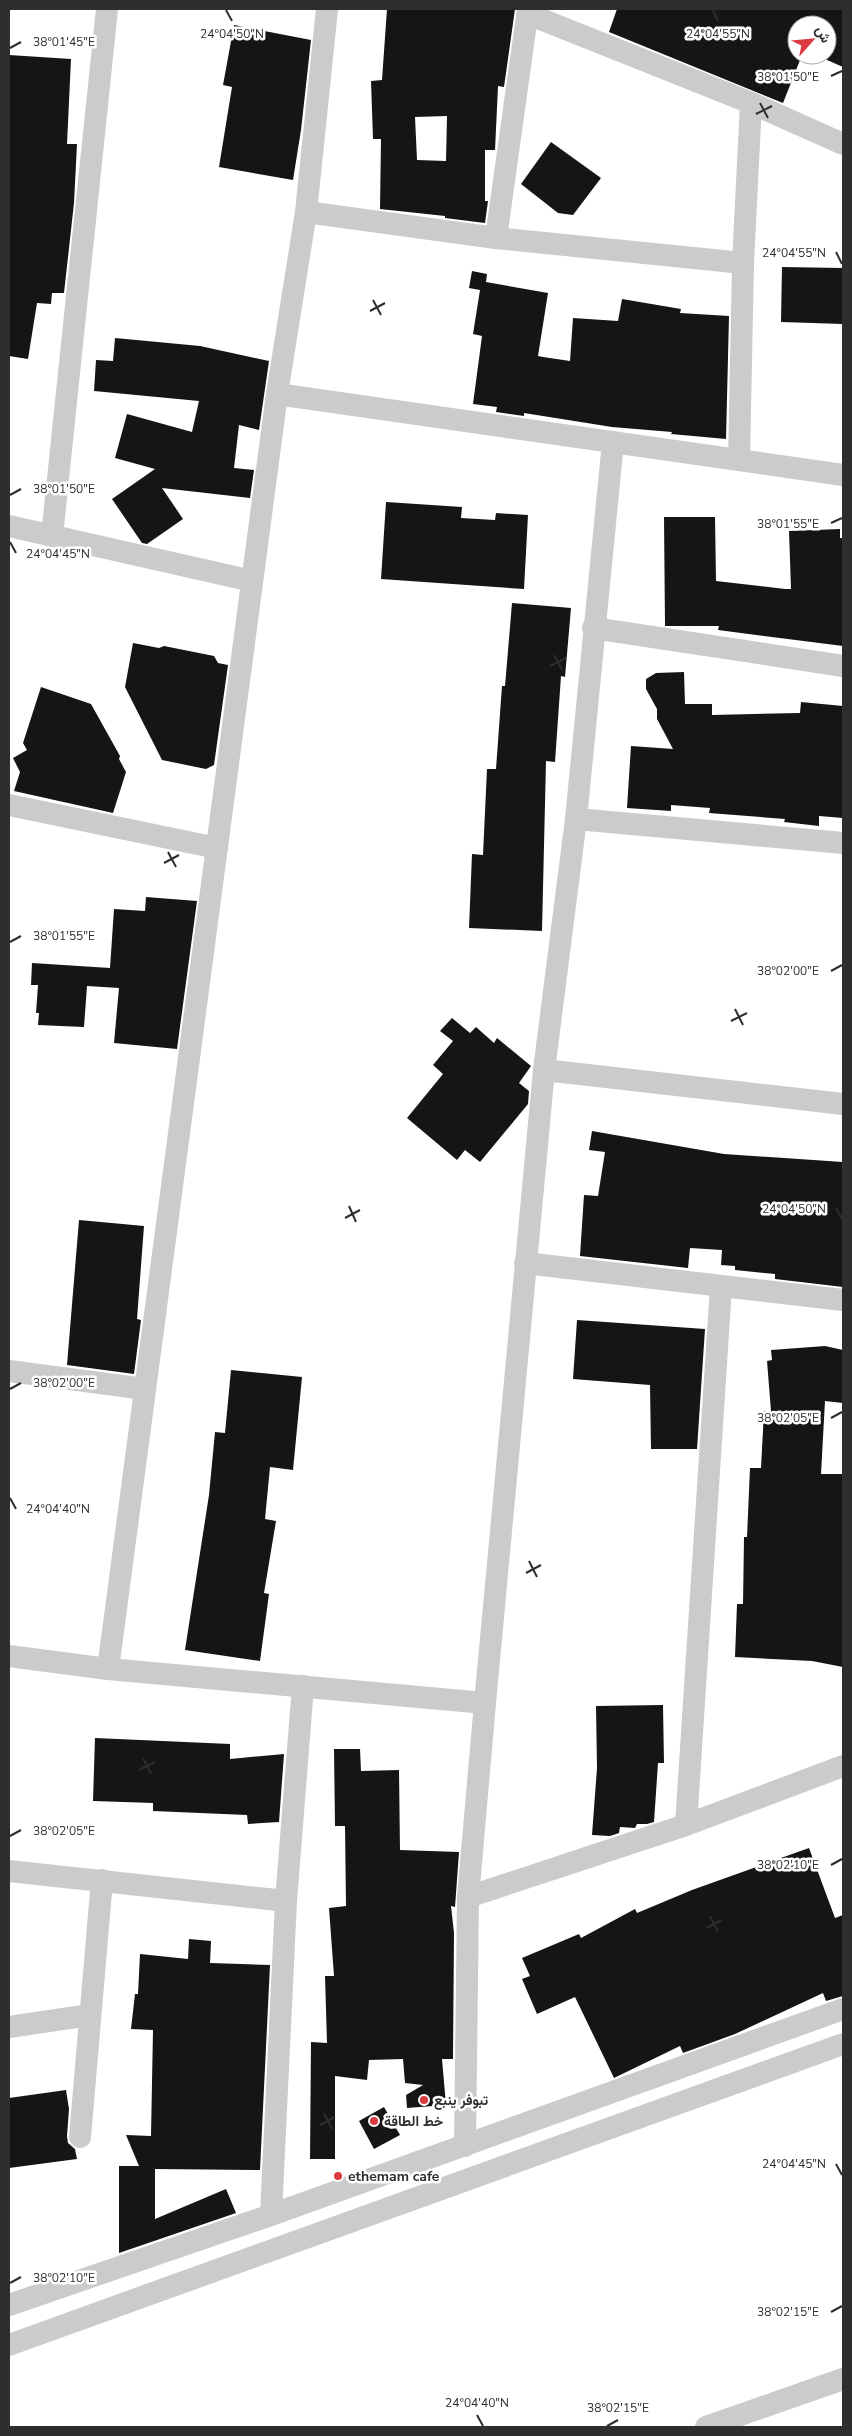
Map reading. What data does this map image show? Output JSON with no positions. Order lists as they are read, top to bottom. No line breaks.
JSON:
{"places":["تبوفر ينبع","خط الطاقة","ethemam cafe"],"north":"top right","coordinates":["24°04'50\"N","24°04'55\"N","38°01'45\"E","38°01'50\"E","38°01'55\"E","24°04'45\"N","38°02'00\"E","38°02'05\"E","24°04'40\"N","38°02'10\"E","38°02'15\"E"]}
